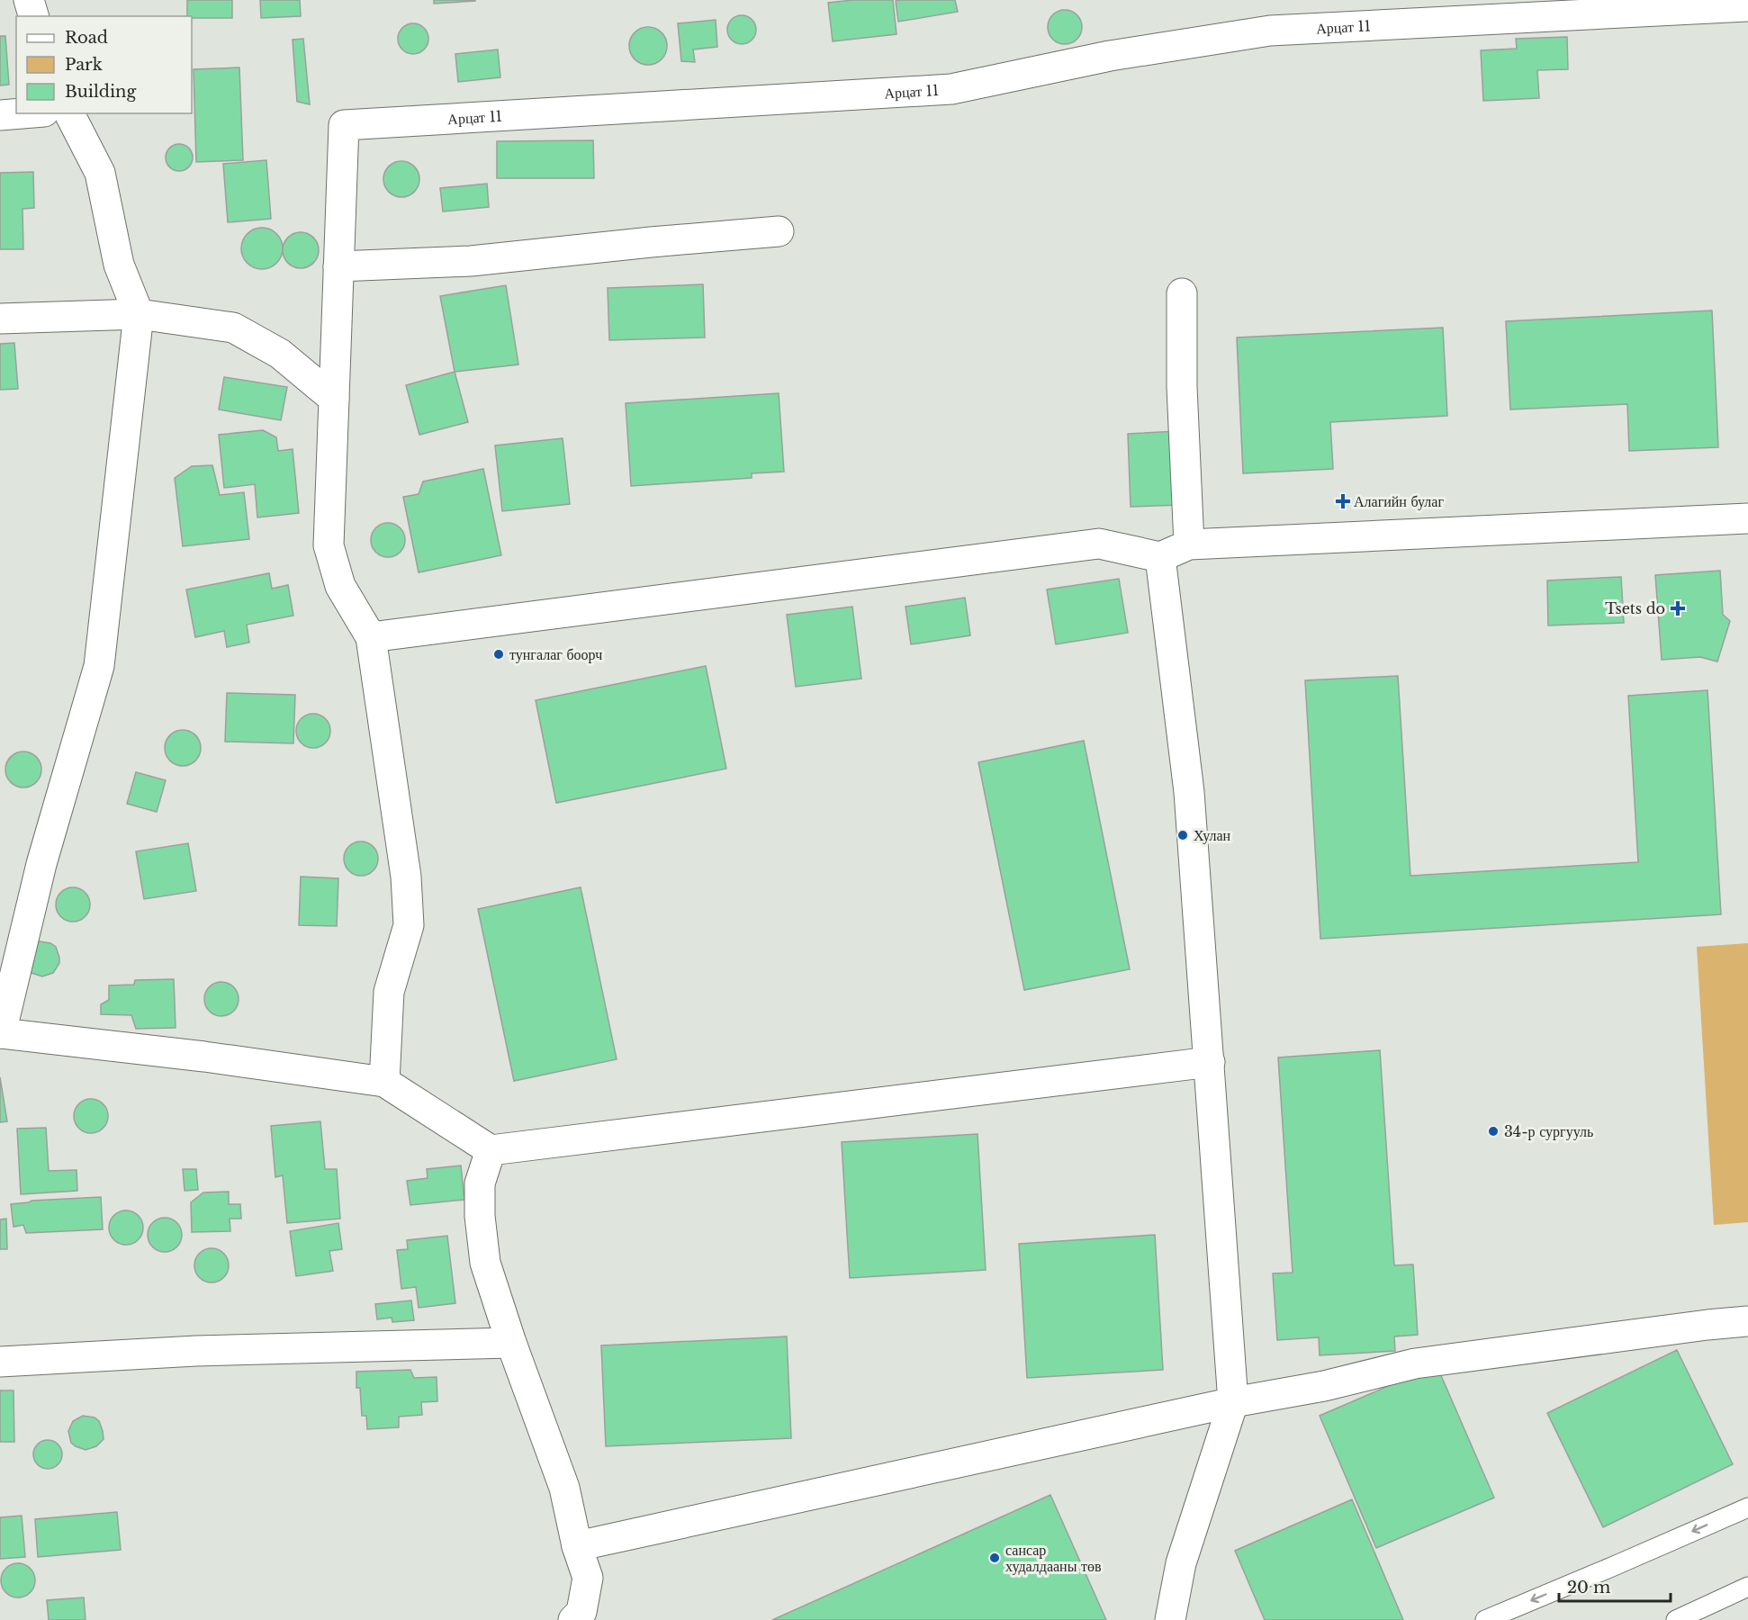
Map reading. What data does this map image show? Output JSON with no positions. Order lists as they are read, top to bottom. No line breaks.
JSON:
{"streets":{"street":["Арцат 11"]},"places":{"health":["Алагийн булаг","Tsets do"],"other":["тунгалаг боорч","Хулан","34-р сургууль","сансар худалдааны төв"]},"legend":["Road","Park","Building"],"scale_bar":"20 m"}
